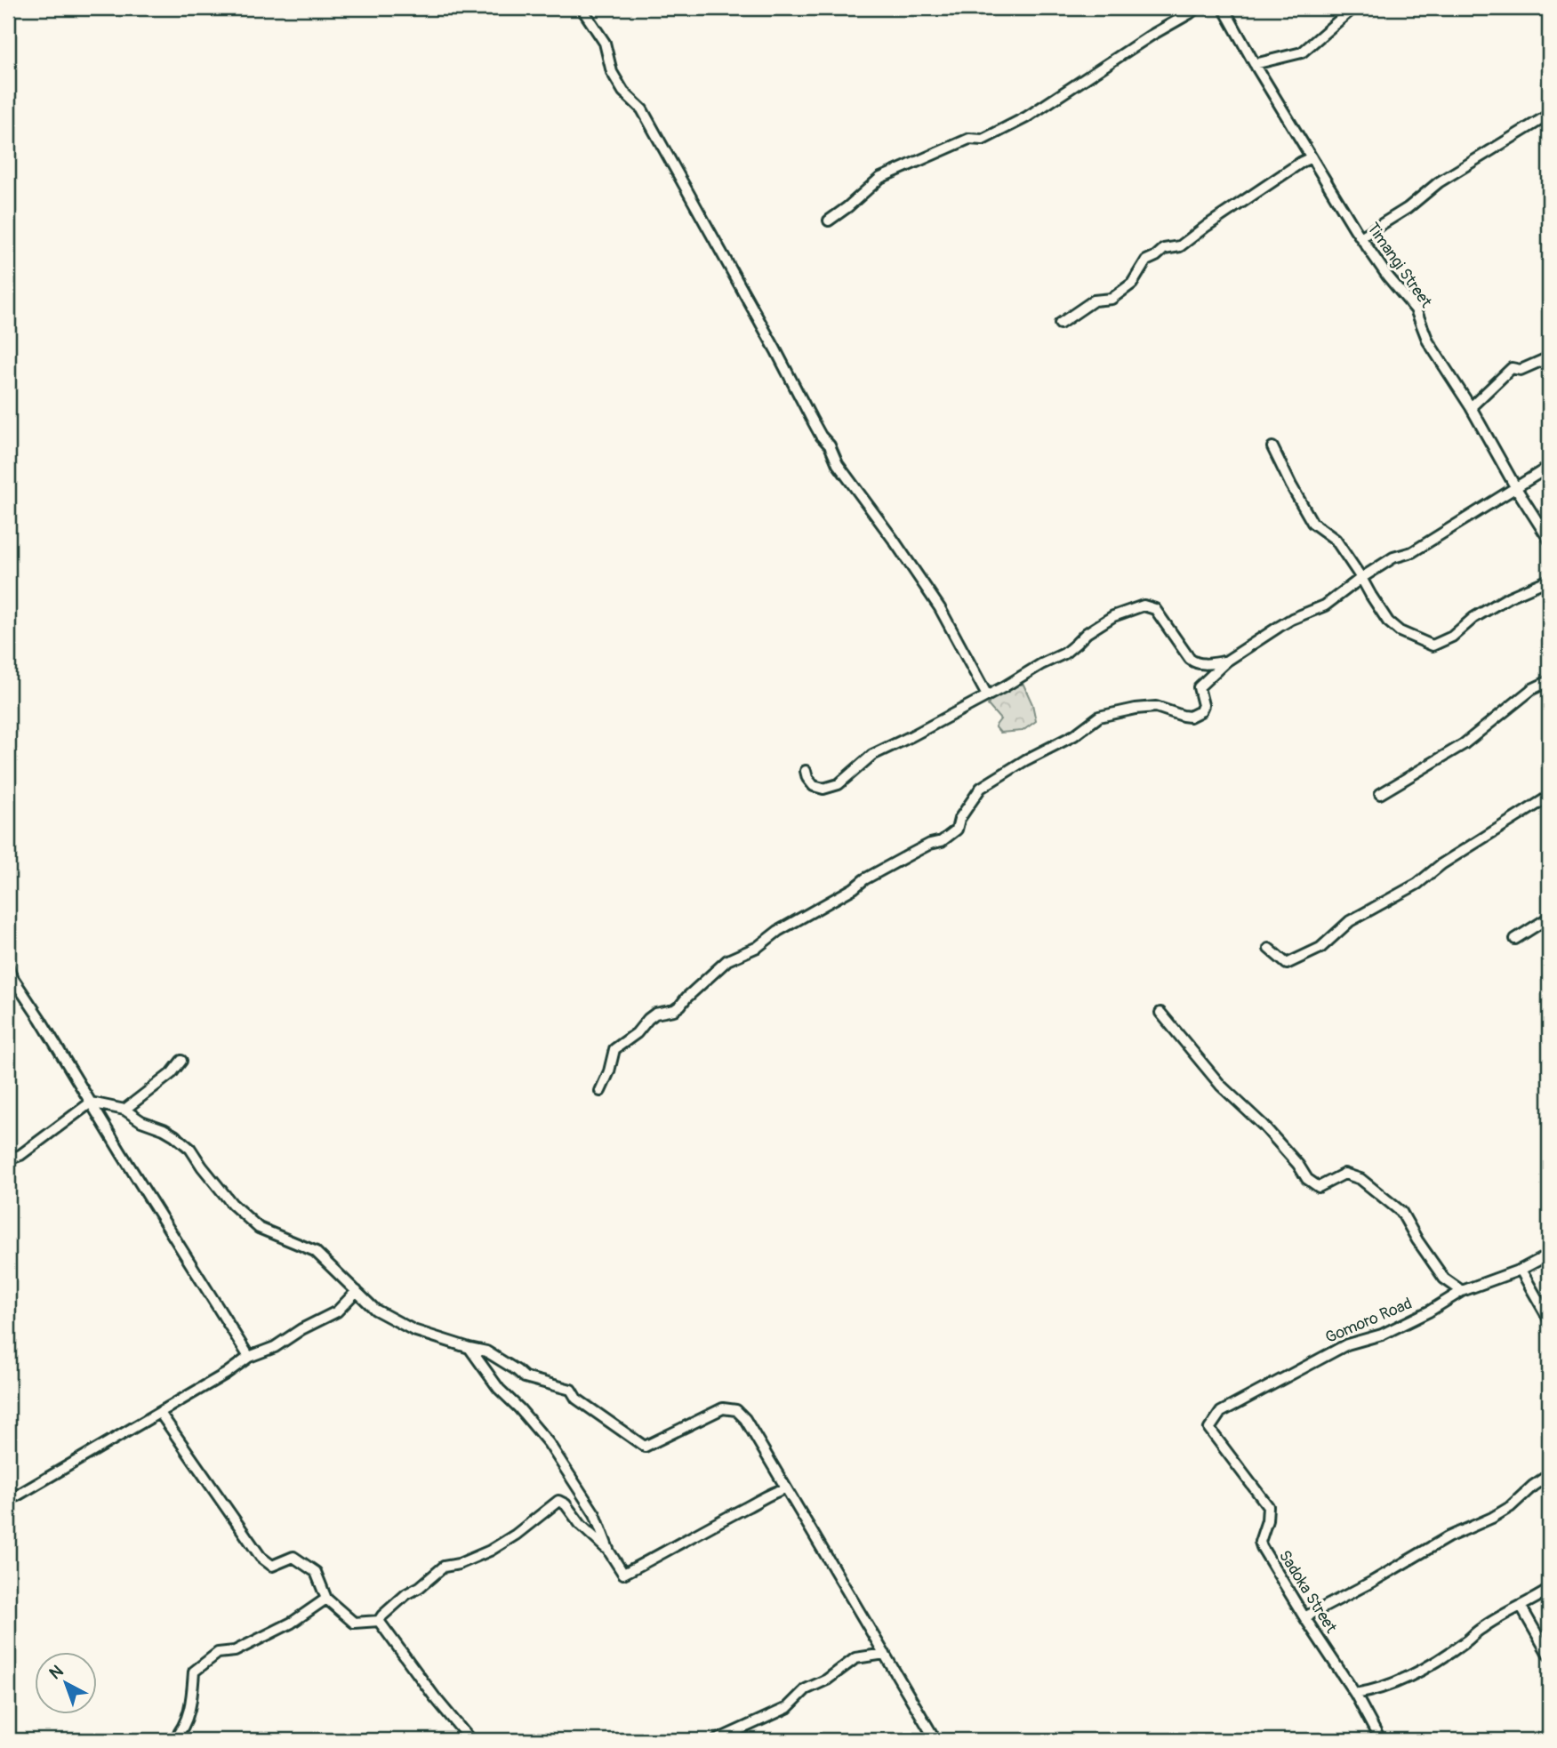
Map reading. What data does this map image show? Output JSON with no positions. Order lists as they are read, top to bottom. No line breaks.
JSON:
{"streets":{"street":["Timangi Street","Gomoro Road","Sadoka Street"]},"crossings":[["Gomoro Road","Sadoka Street"]],"north":"top left"}
